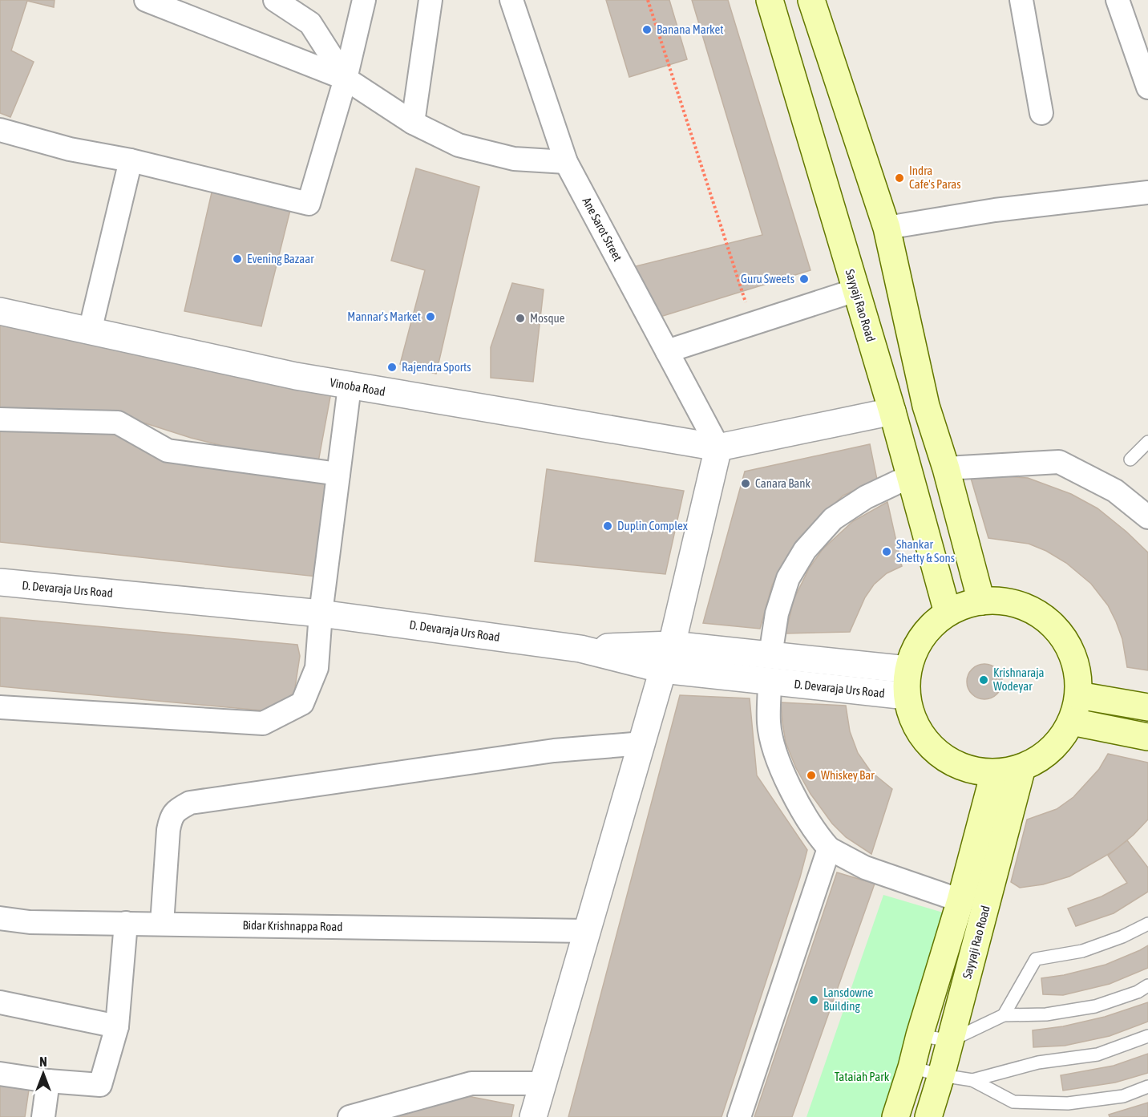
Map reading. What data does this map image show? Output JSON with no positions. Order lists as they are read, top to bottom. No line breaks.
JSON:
{"streets":{"main road":["Sayyaji Rao Road"],"street":["Ane Sarot Street","Vinoba Road","D. Devaraja Urs Road","Bidar Krishnappa Road"]},"crossings":[["Ane Sarot Street","Vinoba Road"],["Sayyaji Rao Road","D. Devaraja Urs Road"]],"parks":["Tataiah Park"],"places":["Banana Market","Indra Cafe's Paras","Evening Bazaar","Guru Sweets","Mannar's Market","Mosque","Rajendra Sports","Canara Bank","Duplin Complex","Shankar Shetty & Sons","Krishnaraja Wodeyar","Whiskey Bar","Lansdowne Building"],"north":"top"}
